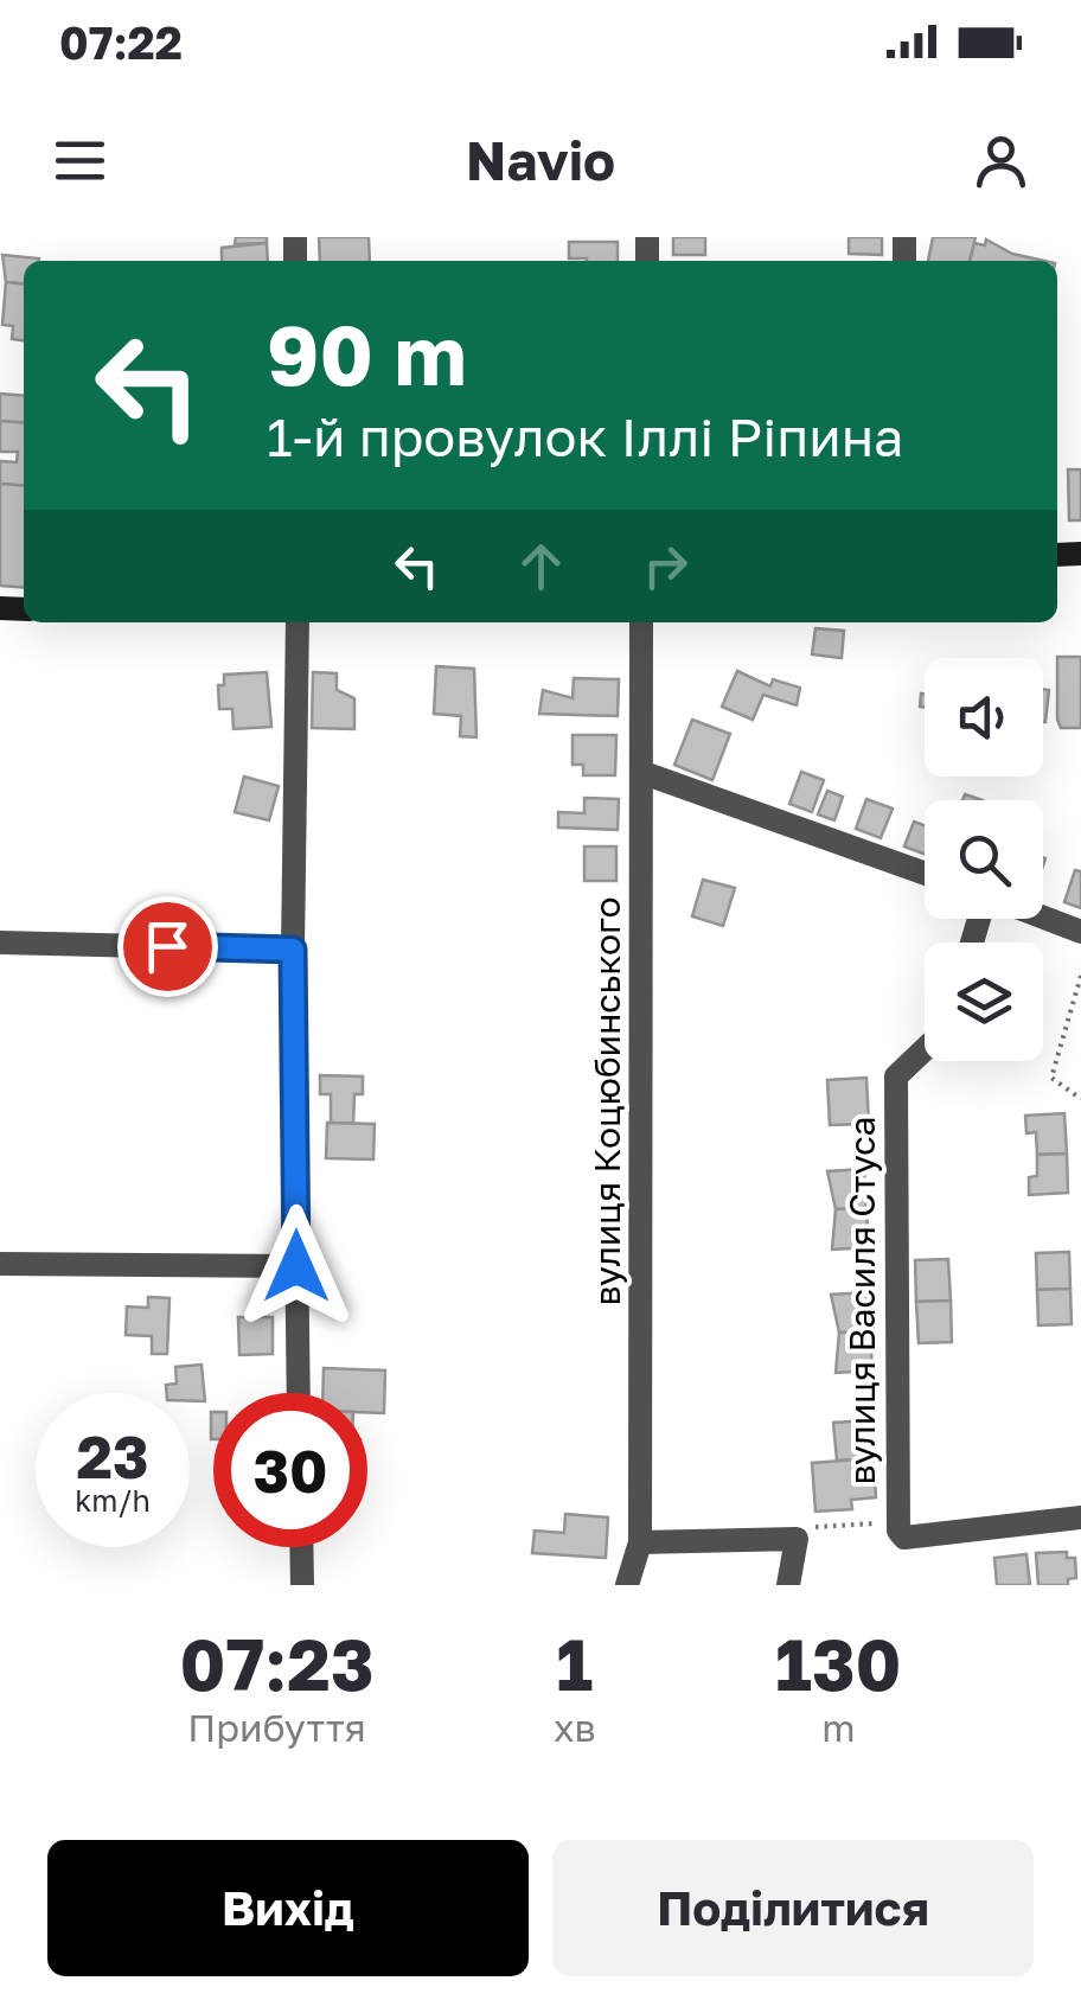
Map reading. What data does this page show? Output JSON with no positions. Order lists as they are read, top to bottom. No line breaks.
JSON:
{"streets":{"street":["вулиця Коцюбинського","вулиця Василя Стуса"]},"page":{"status":"07:22","header":"Navio","turn":["90 m","1-й провулок Іллі Ріпина"],"speed":"23 km/h","limit":"30","eta":["07:23","Прибуття","1","хв","130","m"],"buttons":["Вихід","Поділитися"]}}
